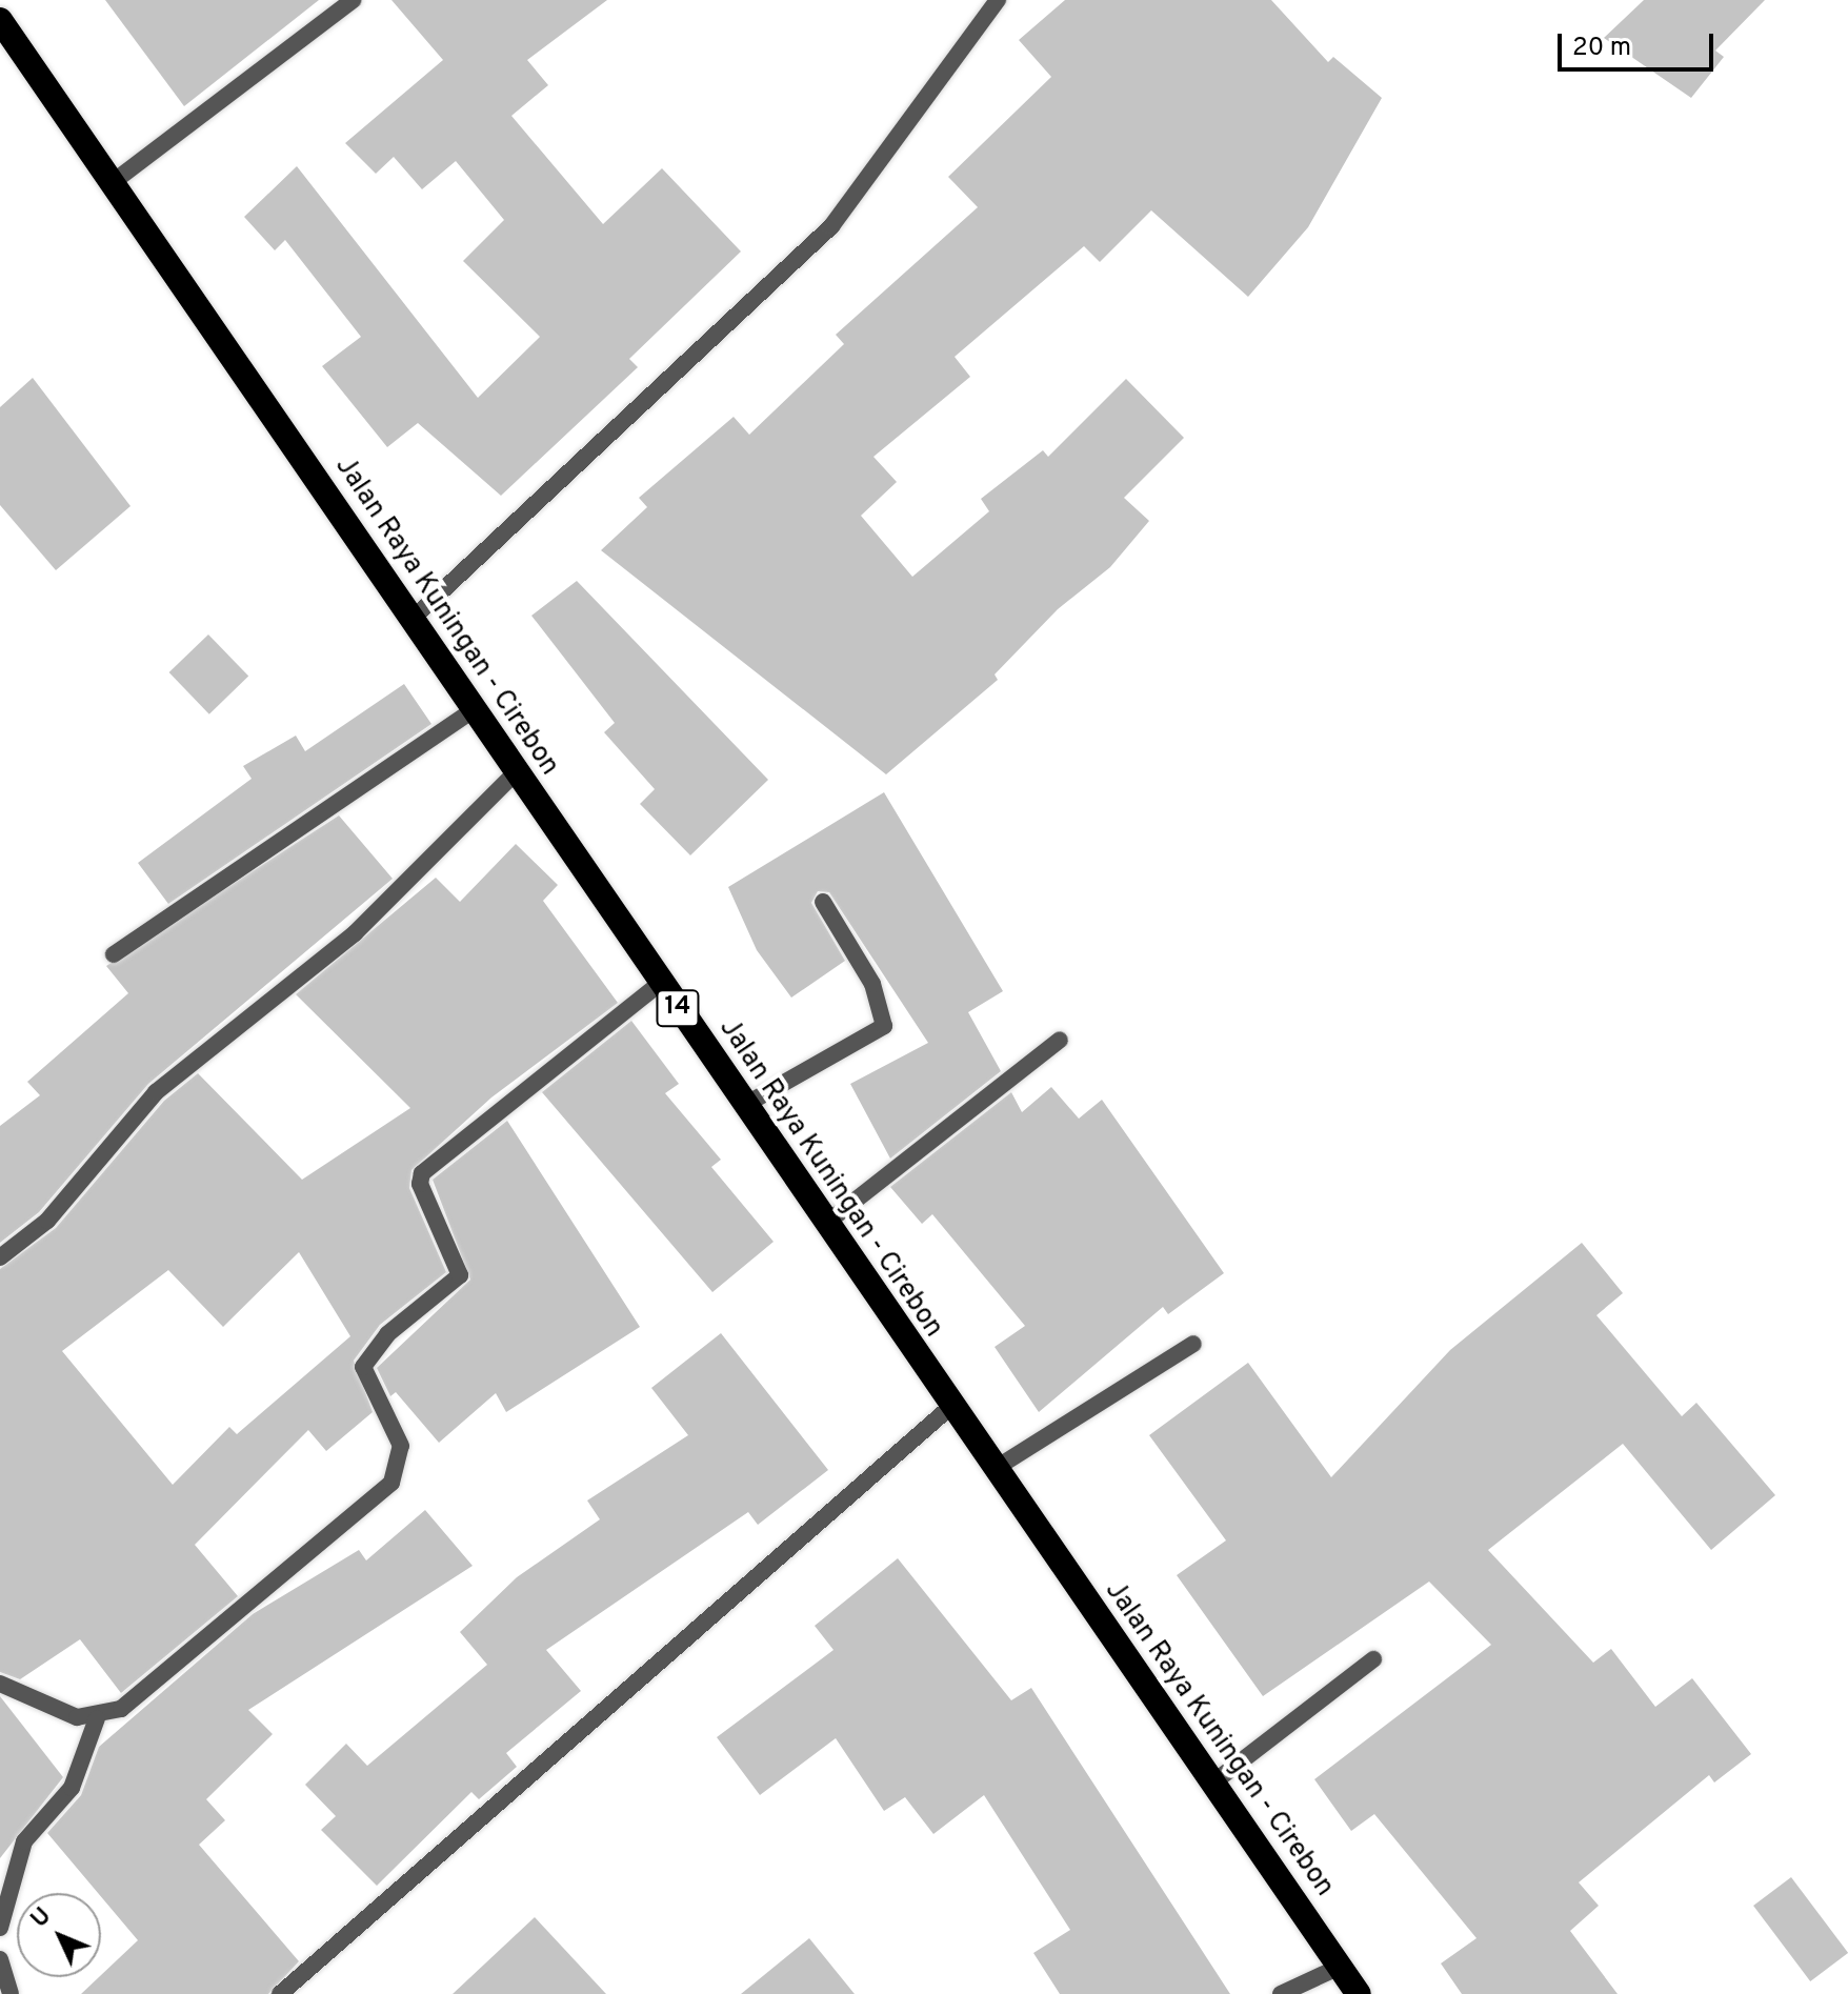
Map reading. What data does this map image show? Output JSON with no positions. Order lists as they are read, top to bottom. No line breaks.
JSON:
{"streets":{"highway":["Jalan Raya Kuningan - Cirebon","14"]},"scale_bar":"20 m","north":"top left"}
